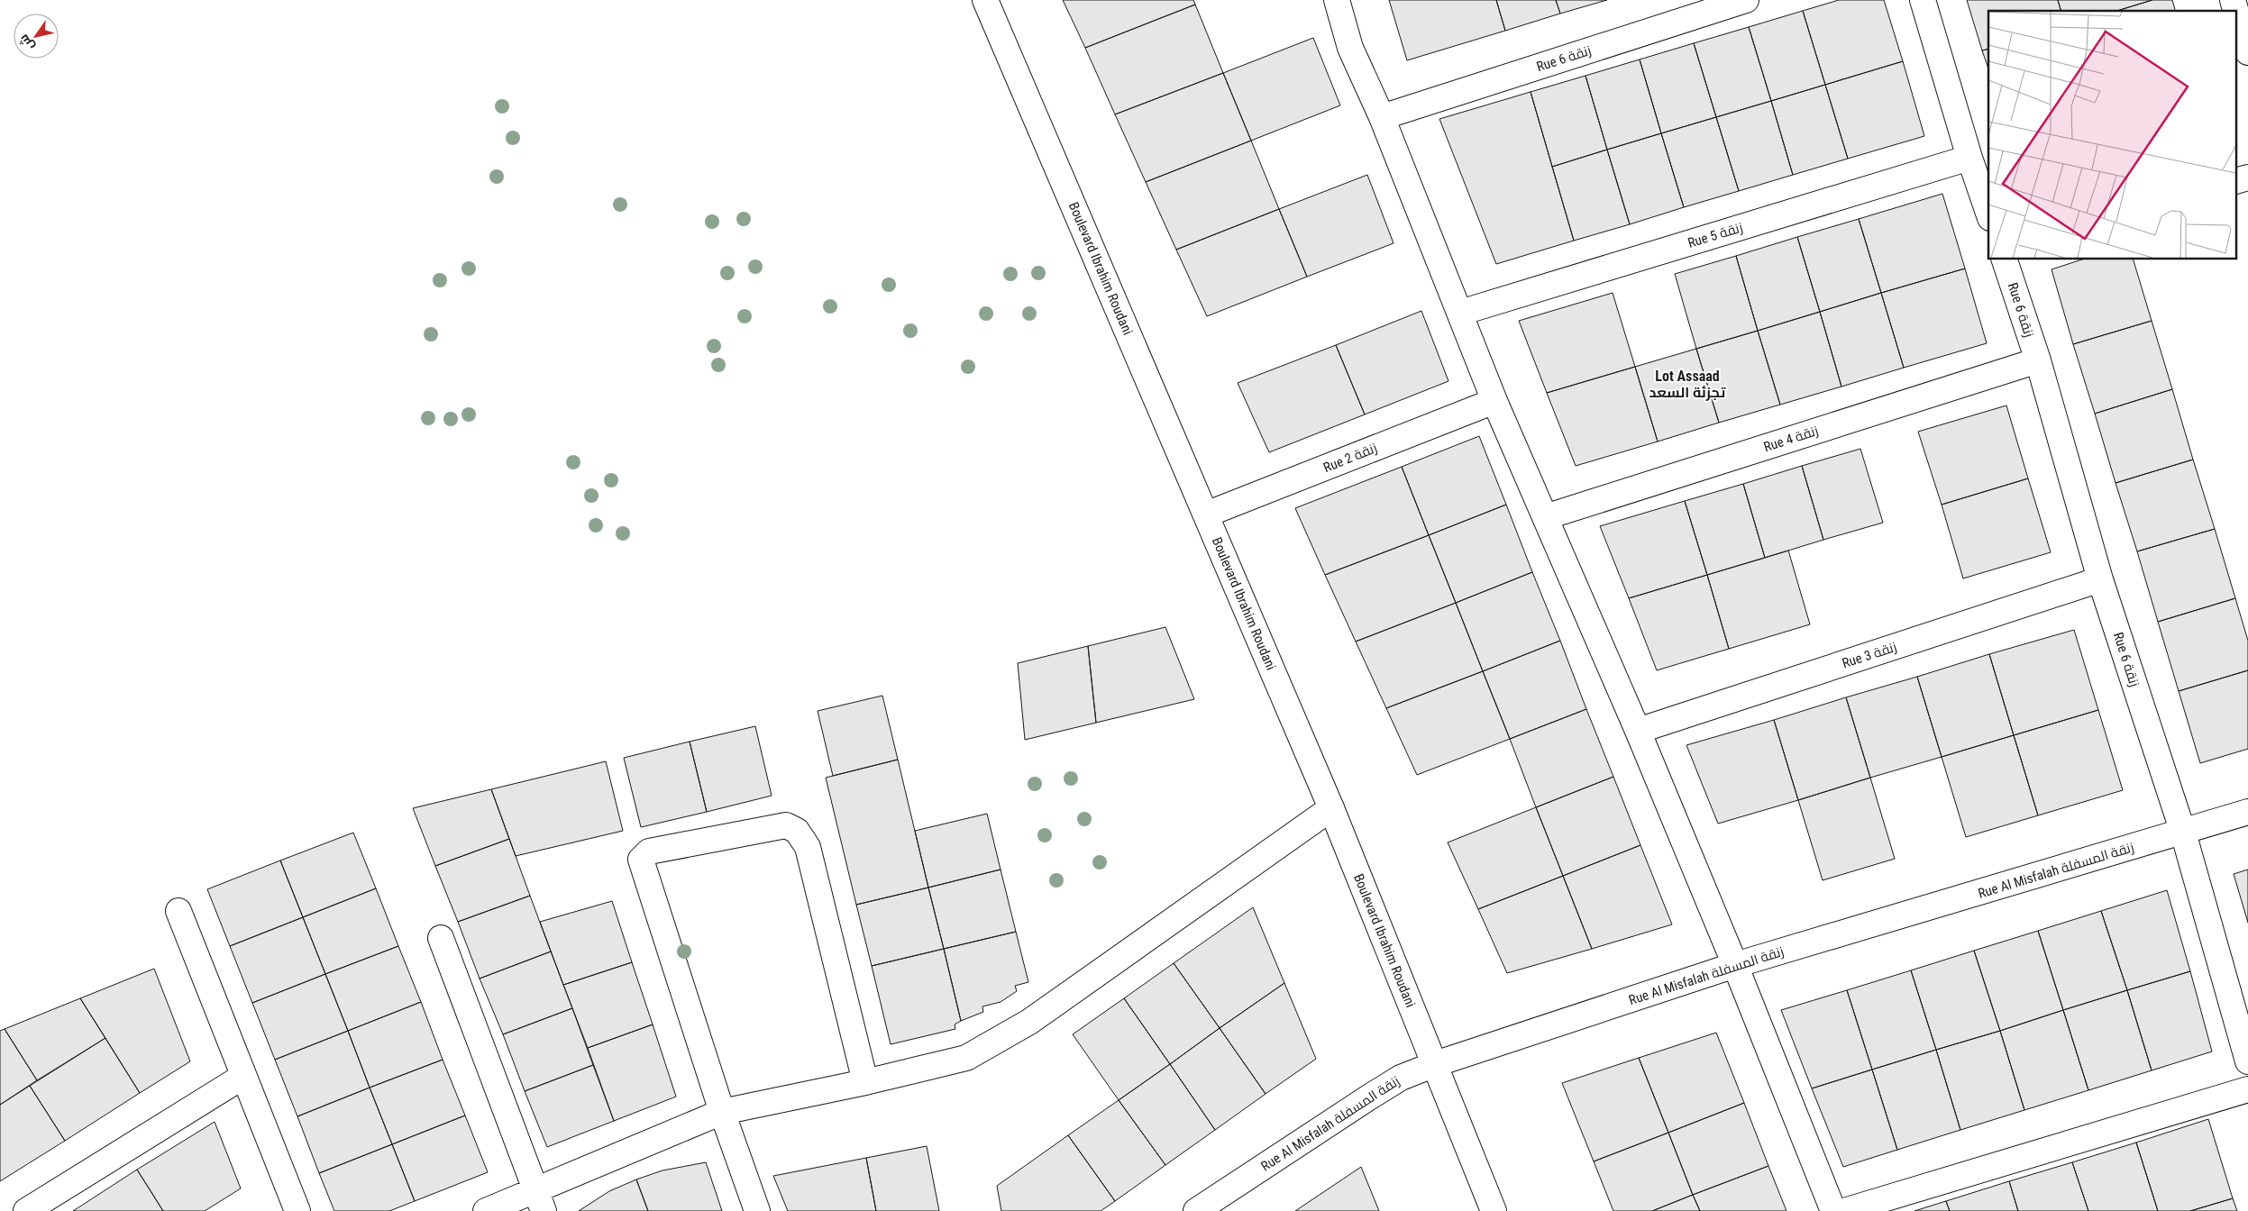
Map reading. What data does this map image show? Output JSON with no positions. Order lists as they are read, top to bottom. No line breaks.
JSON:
{"streets":{"street":["Rue 6 زنقة","Rue 5 زنقة","Boulevard Ibrahim Roudani","Rue 4 زنقة","Rue 2 زنقة","Rue 3 زنقة","Rue Al Misfalah زنقة المسفلة"]},"crossings":[["Rue 6 زنقة","Rue 4 زنقة"],["Rue 6 زنقة","Rue 3 زنقة"],["Rue 6 زنقة","Rue Al Misfalah زنقة المسفلة"],["Boulevard Ibrahim Roudani","Rue 2 زنقة"],["Boulevard Ibrahim Roudani","Rue Al Misfalah زنقة المسفلة"]],"districts":["Lot Assaad تجزئة السعد"],"north":"bottom left"}
